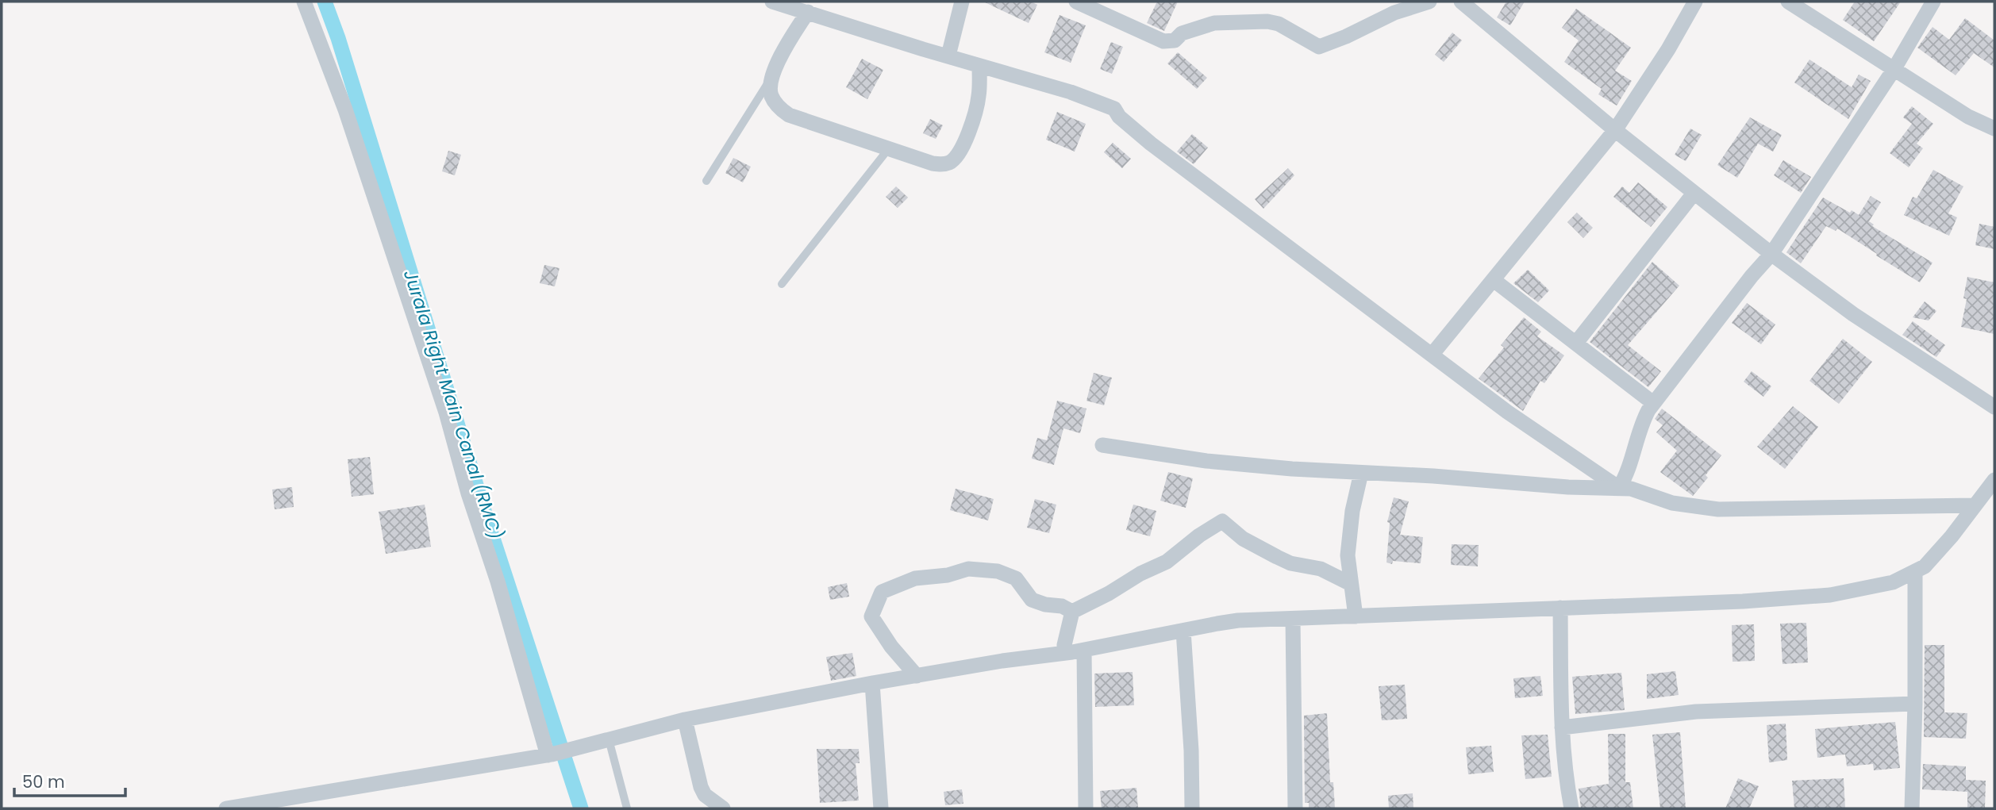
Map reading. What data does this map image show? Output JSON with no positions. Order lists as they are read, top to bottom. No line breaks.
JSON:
{"water":["Jurala Right Main Canal (RMC)"],"scale_bar":"50 m"}
